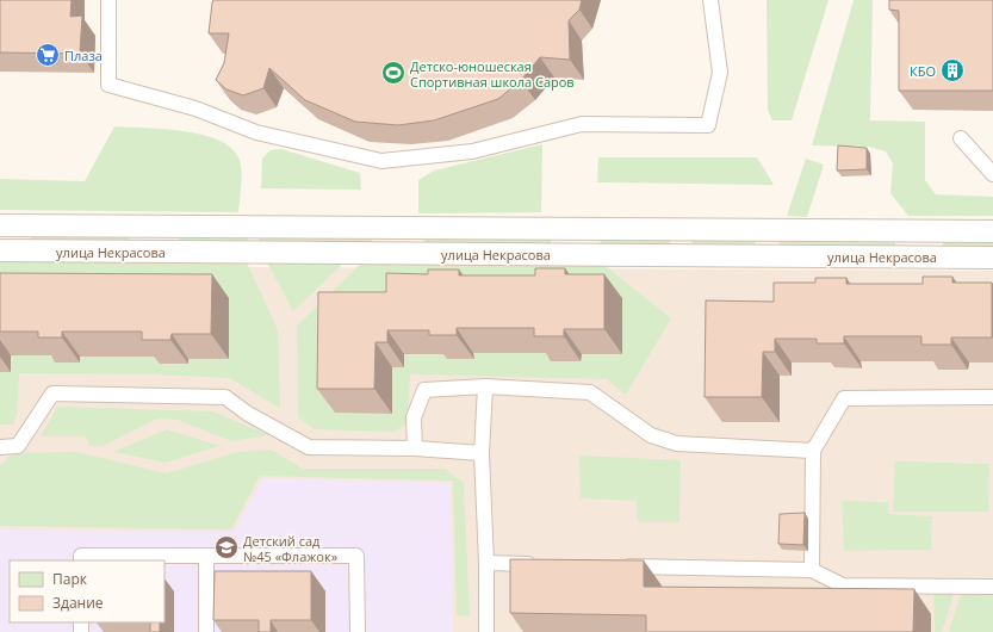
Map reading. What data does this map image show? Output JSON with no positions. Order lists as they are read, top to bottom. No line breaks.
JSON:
{"streets":{"street":["улица Некрасова"]},"places":{"supermarket":["Плаза"],"building":["КБО"],"sports":["Детско-юношеская Спортивная школа Саров"],"school or university":["Детский сад №45 «Флажок»"]},"legend":["Парк","Здание"]}
